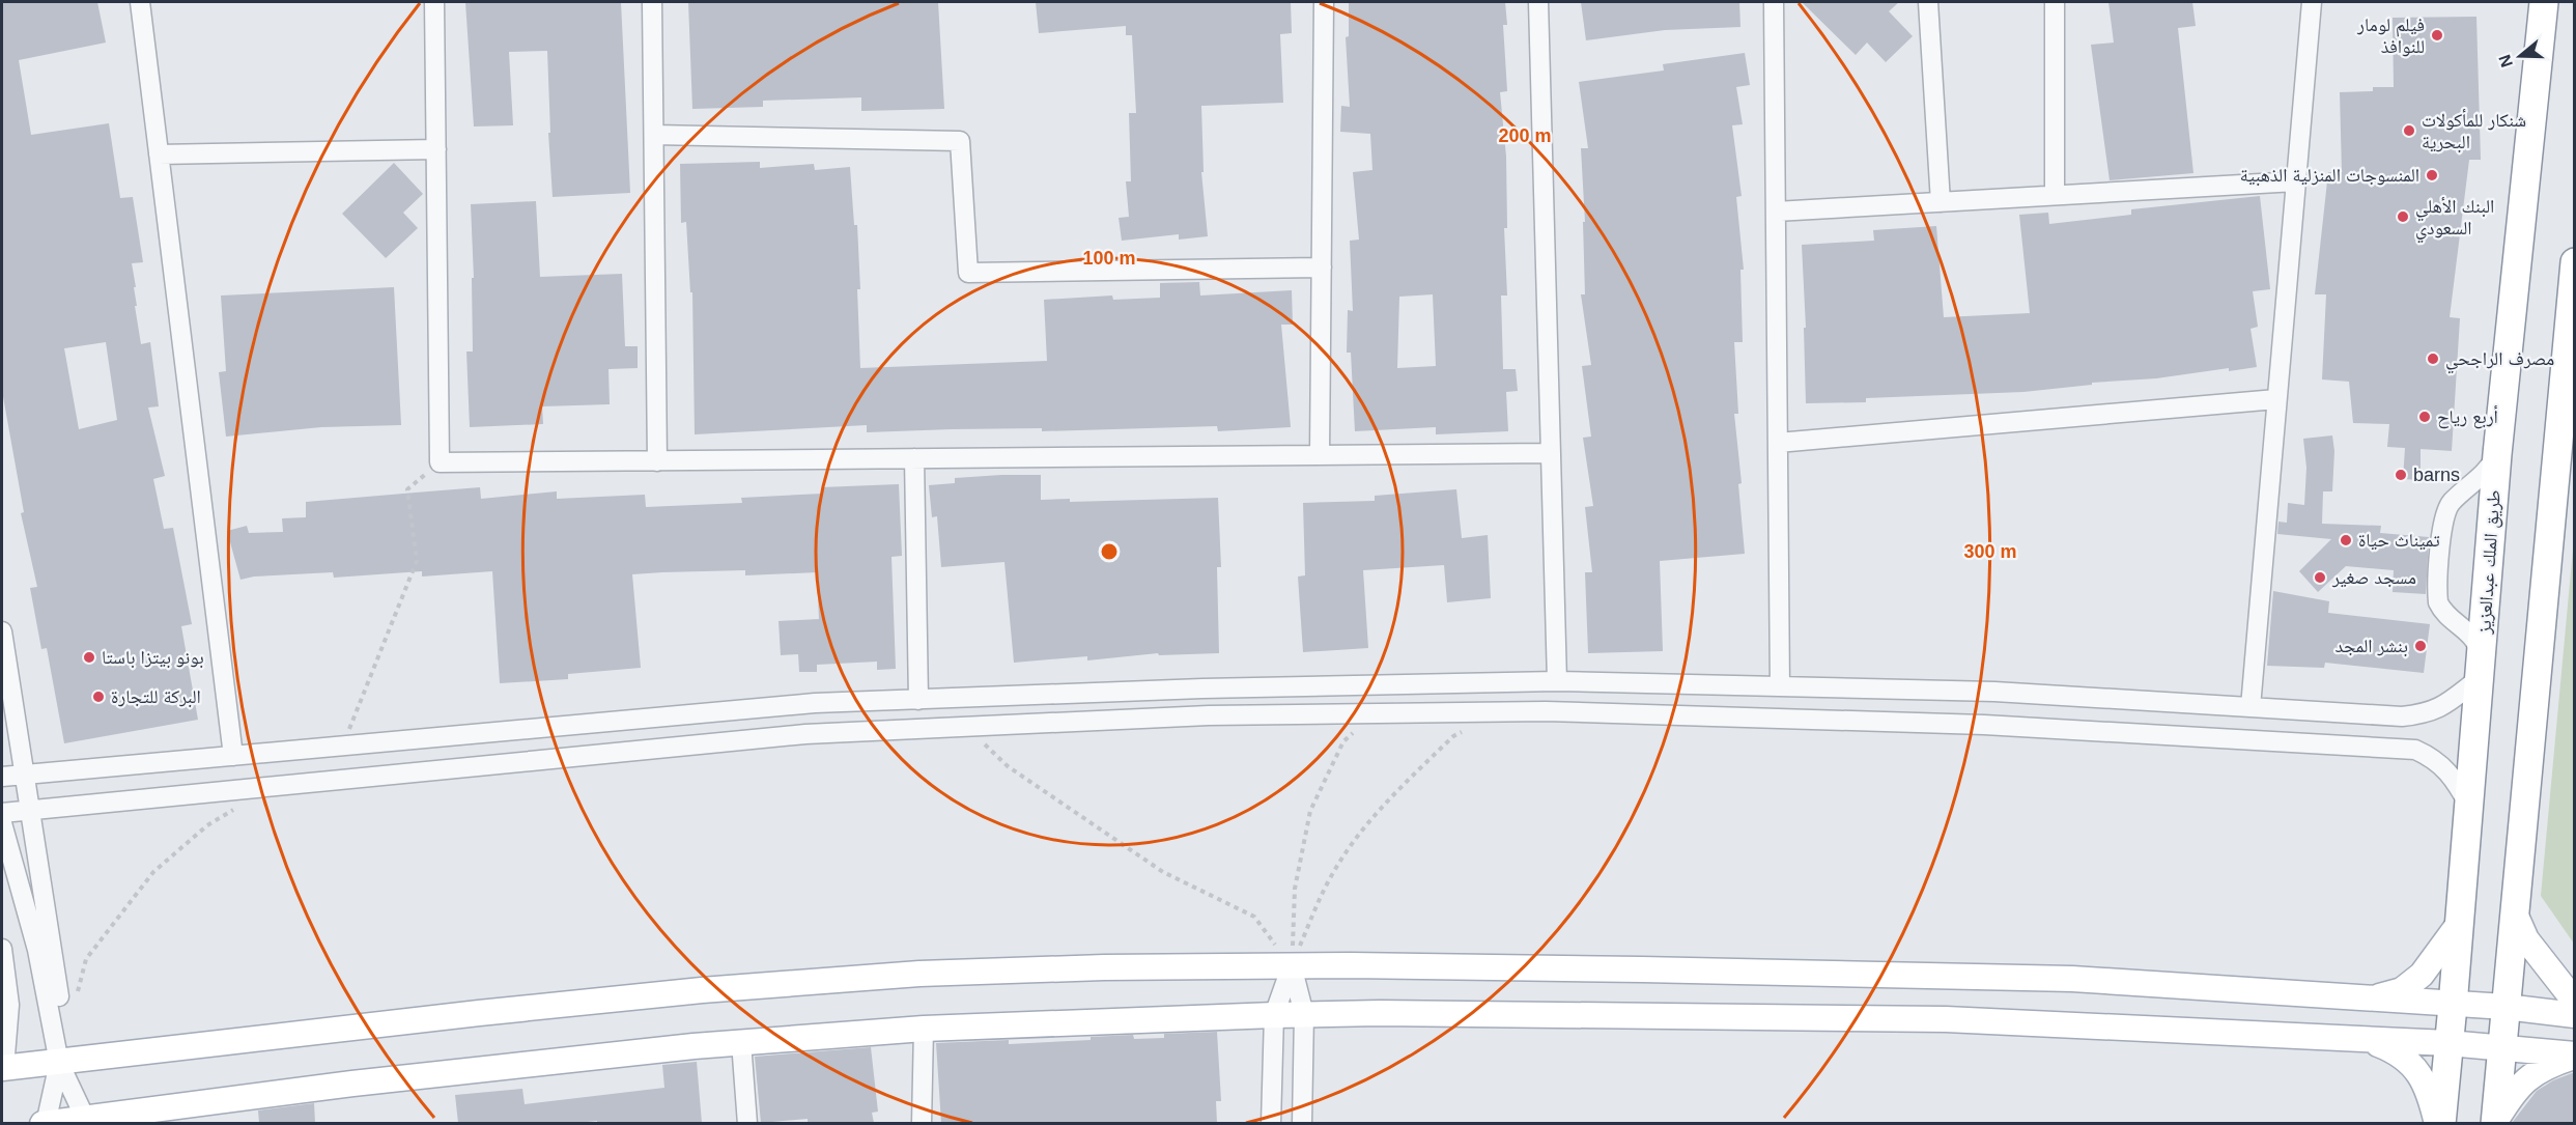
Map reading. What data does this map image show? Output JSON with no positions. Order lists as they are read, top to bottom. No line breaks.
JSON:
{"streets":{"highway":["طريق الملك عبدالعزيز"]},"places":["فيلم لومار للنوافذ","شنكار للمأكولات البحرية","المنسوجات المنزلية الذهبية","البنك الأهلي السعودي","مصرف الراجحي","أربع رياح","barns","تميناث حياة","مسجد صغير","بنشر المجد","بونو بيتزا باستا","البركة للتجارة"],"north":"left","rings":["200 m","100 m","300 m"]}
